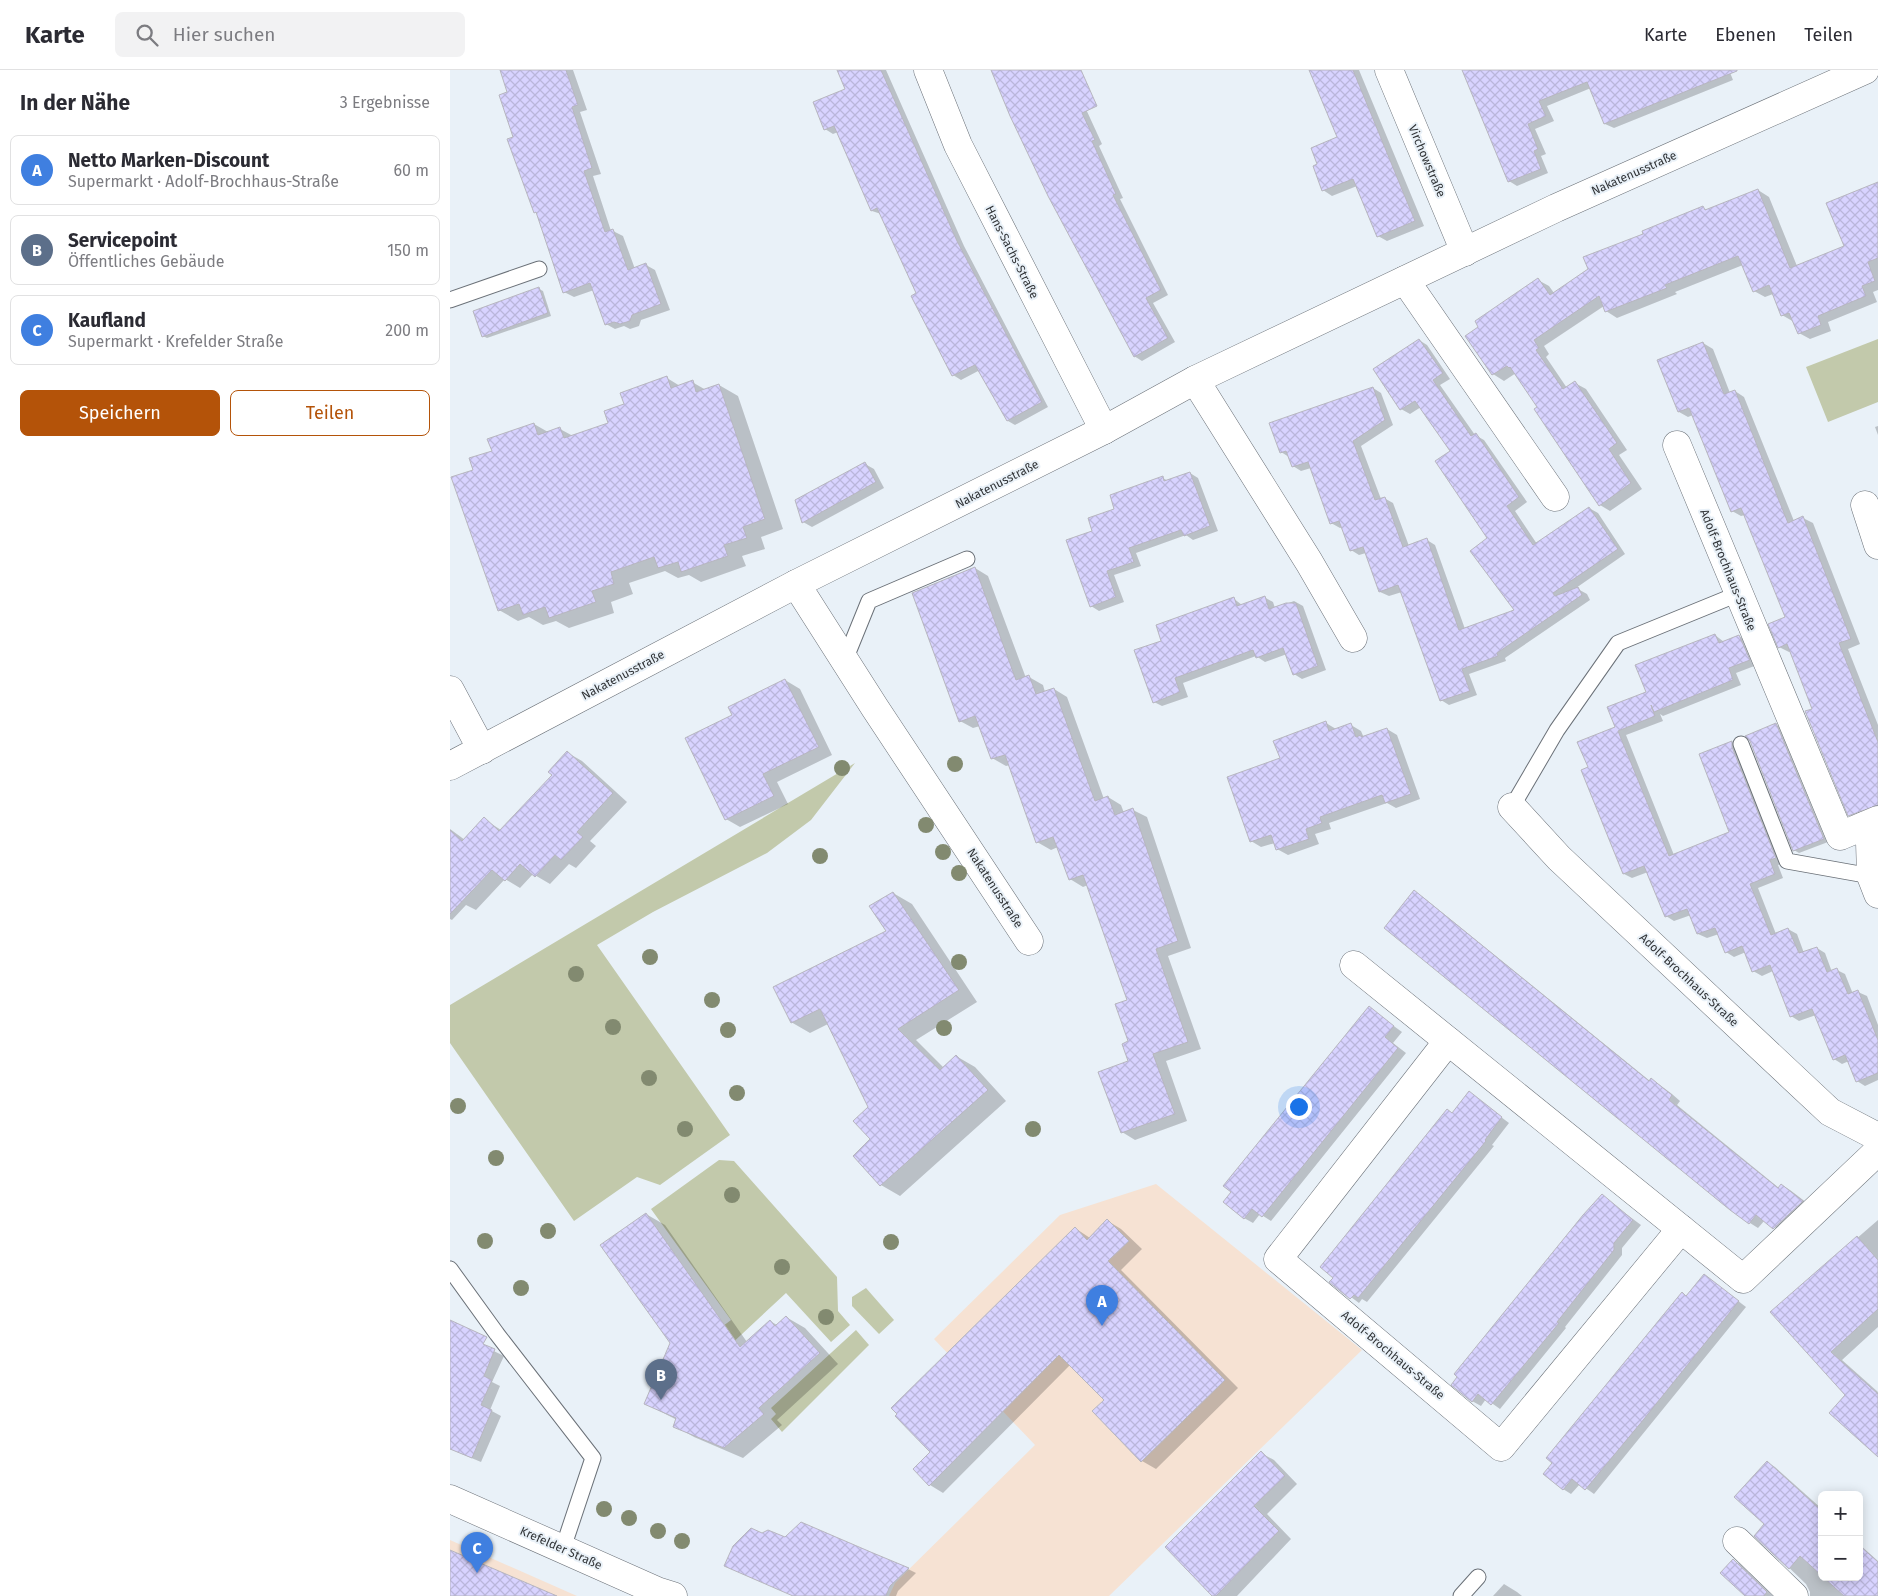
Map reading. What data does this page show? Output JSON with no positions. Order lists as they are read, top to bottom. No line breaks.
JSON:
{"streets":{"street":["Virchowstraße","Nakatenusstraße","Hans-Sachs-Straße","Adolf-Brochhaus-Straße","Krefelder Straße"]},"crossings":[["Virchowstraße","Nakatenusstraße"],["Nakatenusstraße","Hans-Sachs-Straße"]],"page":{"header":"Karte","search":"Hier suchen","nav":["Karte","Ebenen","Teilen"],"heading":["In der Nähe","3 Ergebnisse"],"list":[{"mark":"A","name":"Netto Marken-Discount","note":"Supermarkt · Adolf-Brochhaus-Straße","value":"60 m"},{"mark":"B","name":"Servicepoint","note":"Öffentliches Gebäude","value":"150 m"},{"mark":"C","name":"Kaufland","note":"Supermarkt · Krefelder Straße","value":"200 m"}],"buttons":["Speichern","Teilen"],"pins":["A","B","C"],"map_buttons":["+","−"]}}
